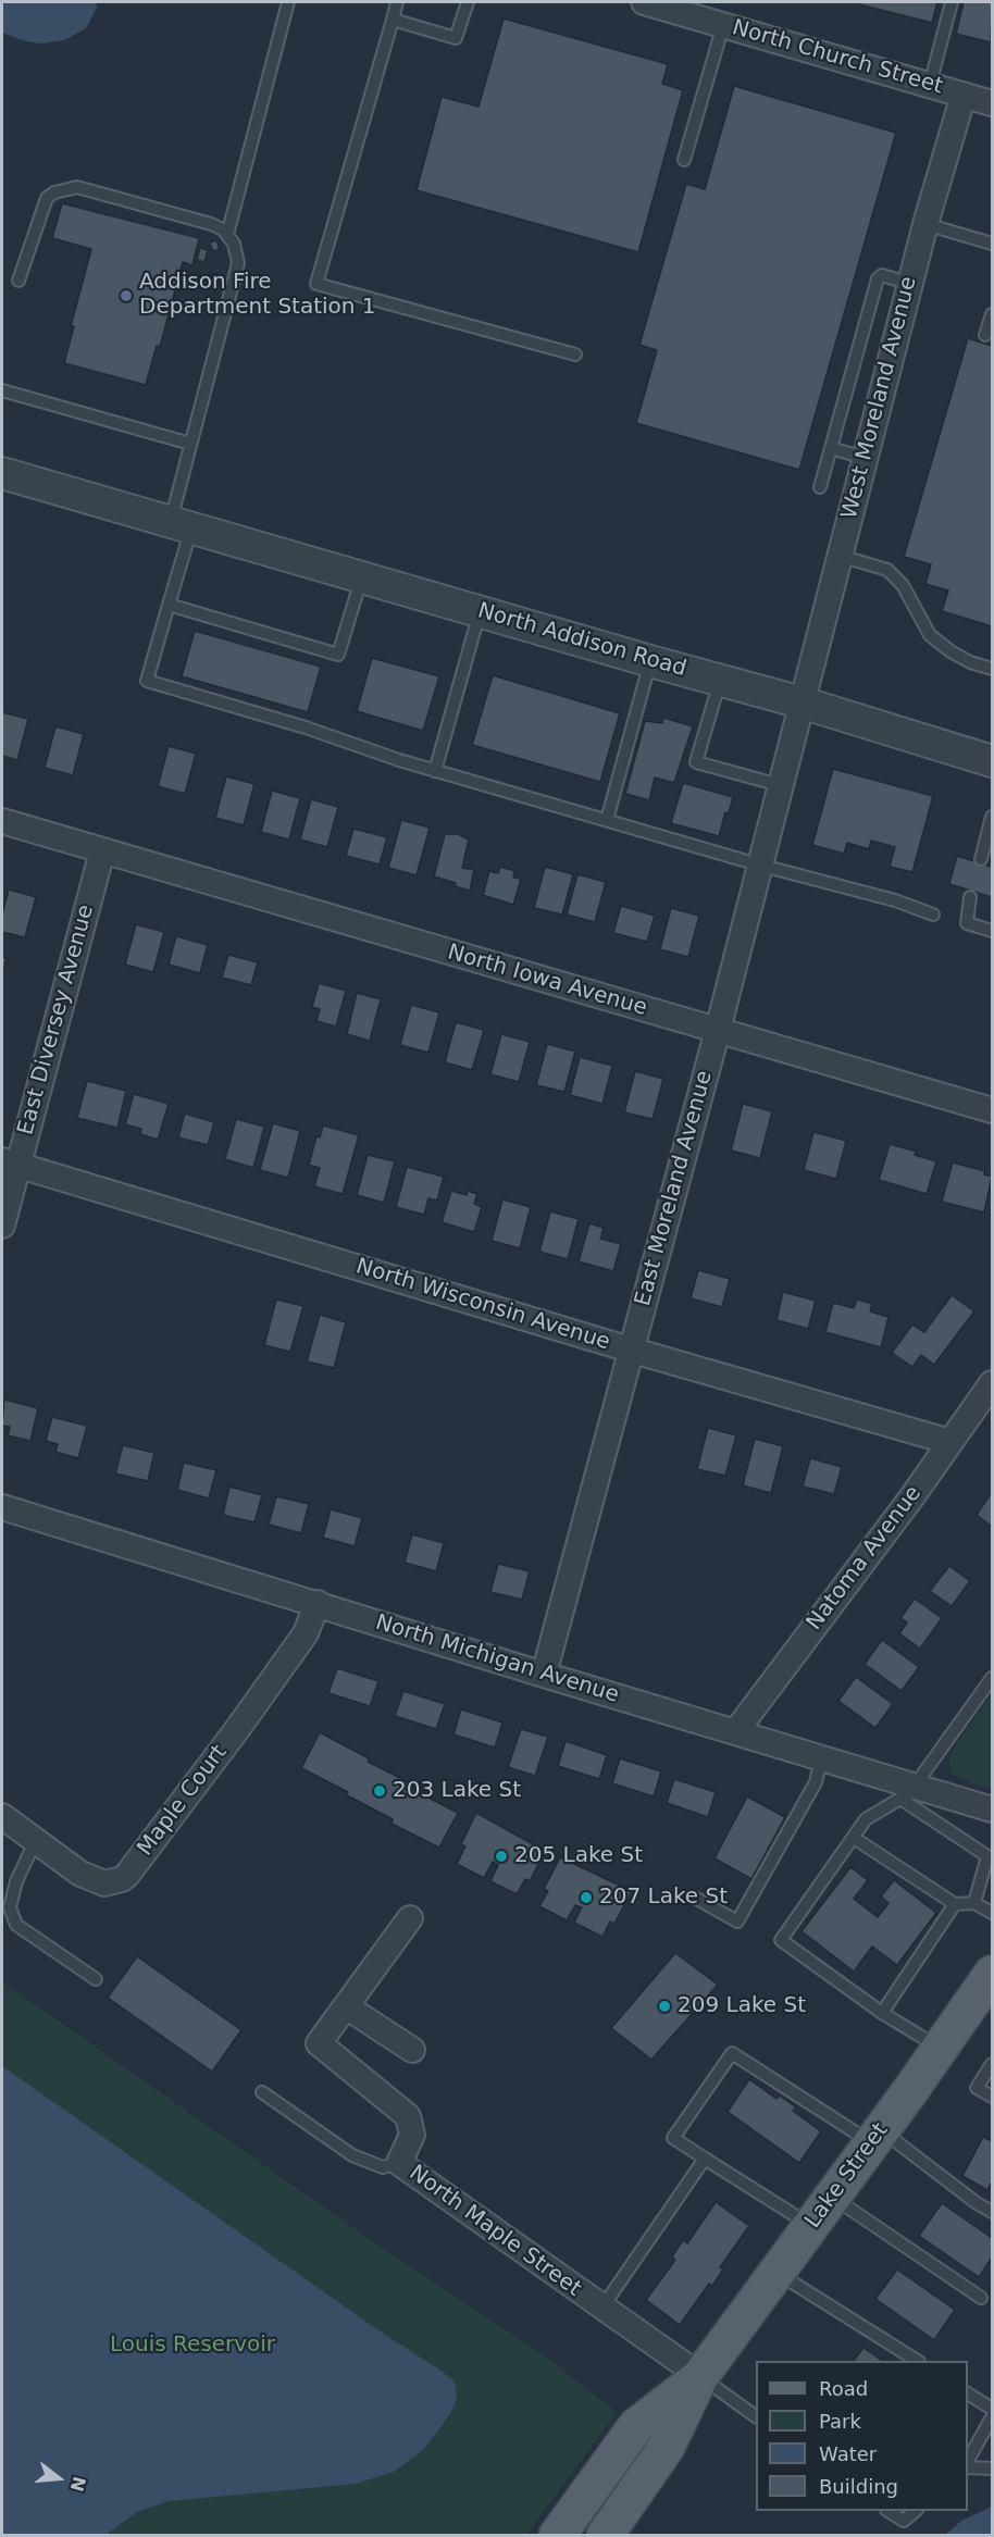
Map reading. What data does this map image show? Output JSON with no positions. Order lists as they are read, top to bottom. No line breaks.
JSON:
{"streets":{"main road":["Lake Street"],"street":["North Church Street","West Moreland Avenue","North Addison Road","North Iowa Avenue","East Diversey Avenue","East Moreland Avenue","North Wisconsin Avenue","Natoma Avenue","North Michigan Avenue","Maple Court","North Maple Street"]},"crossings":[["North Church Street","West Moreland Avenue"],["West Moreland Avenue","North Addison Road"],["West Moreland Avenue","East Moreland Avenue"],["North Addison Road","East Moreland Avenue"],["North Iowa Avenue","East Diversey Avenue"],["North Iowa Avenue","East Moreland Avenue"],["East Diversey Avenue","North Wisconsin Avenue"],["East Moreland Avenue","North Wisconsin Avenue"],["East Moreland Avenue","North Michigan Avenue"],["North Wisconsin Avenue","Natoma Avenue"],["Natoma Avenue","North Michigan Avenue"],["North Michigan Avenue","Maple Court"],["Lake Street","North Maple Street"]],"parks":["Louis Reservoir"],"places":["Addison Fire Department Station 1","203 Lake St","205 Lake St","207 Lake St","209 Lake St"],"legend":["Road","Park","Water","Building"],"north":"right"}
